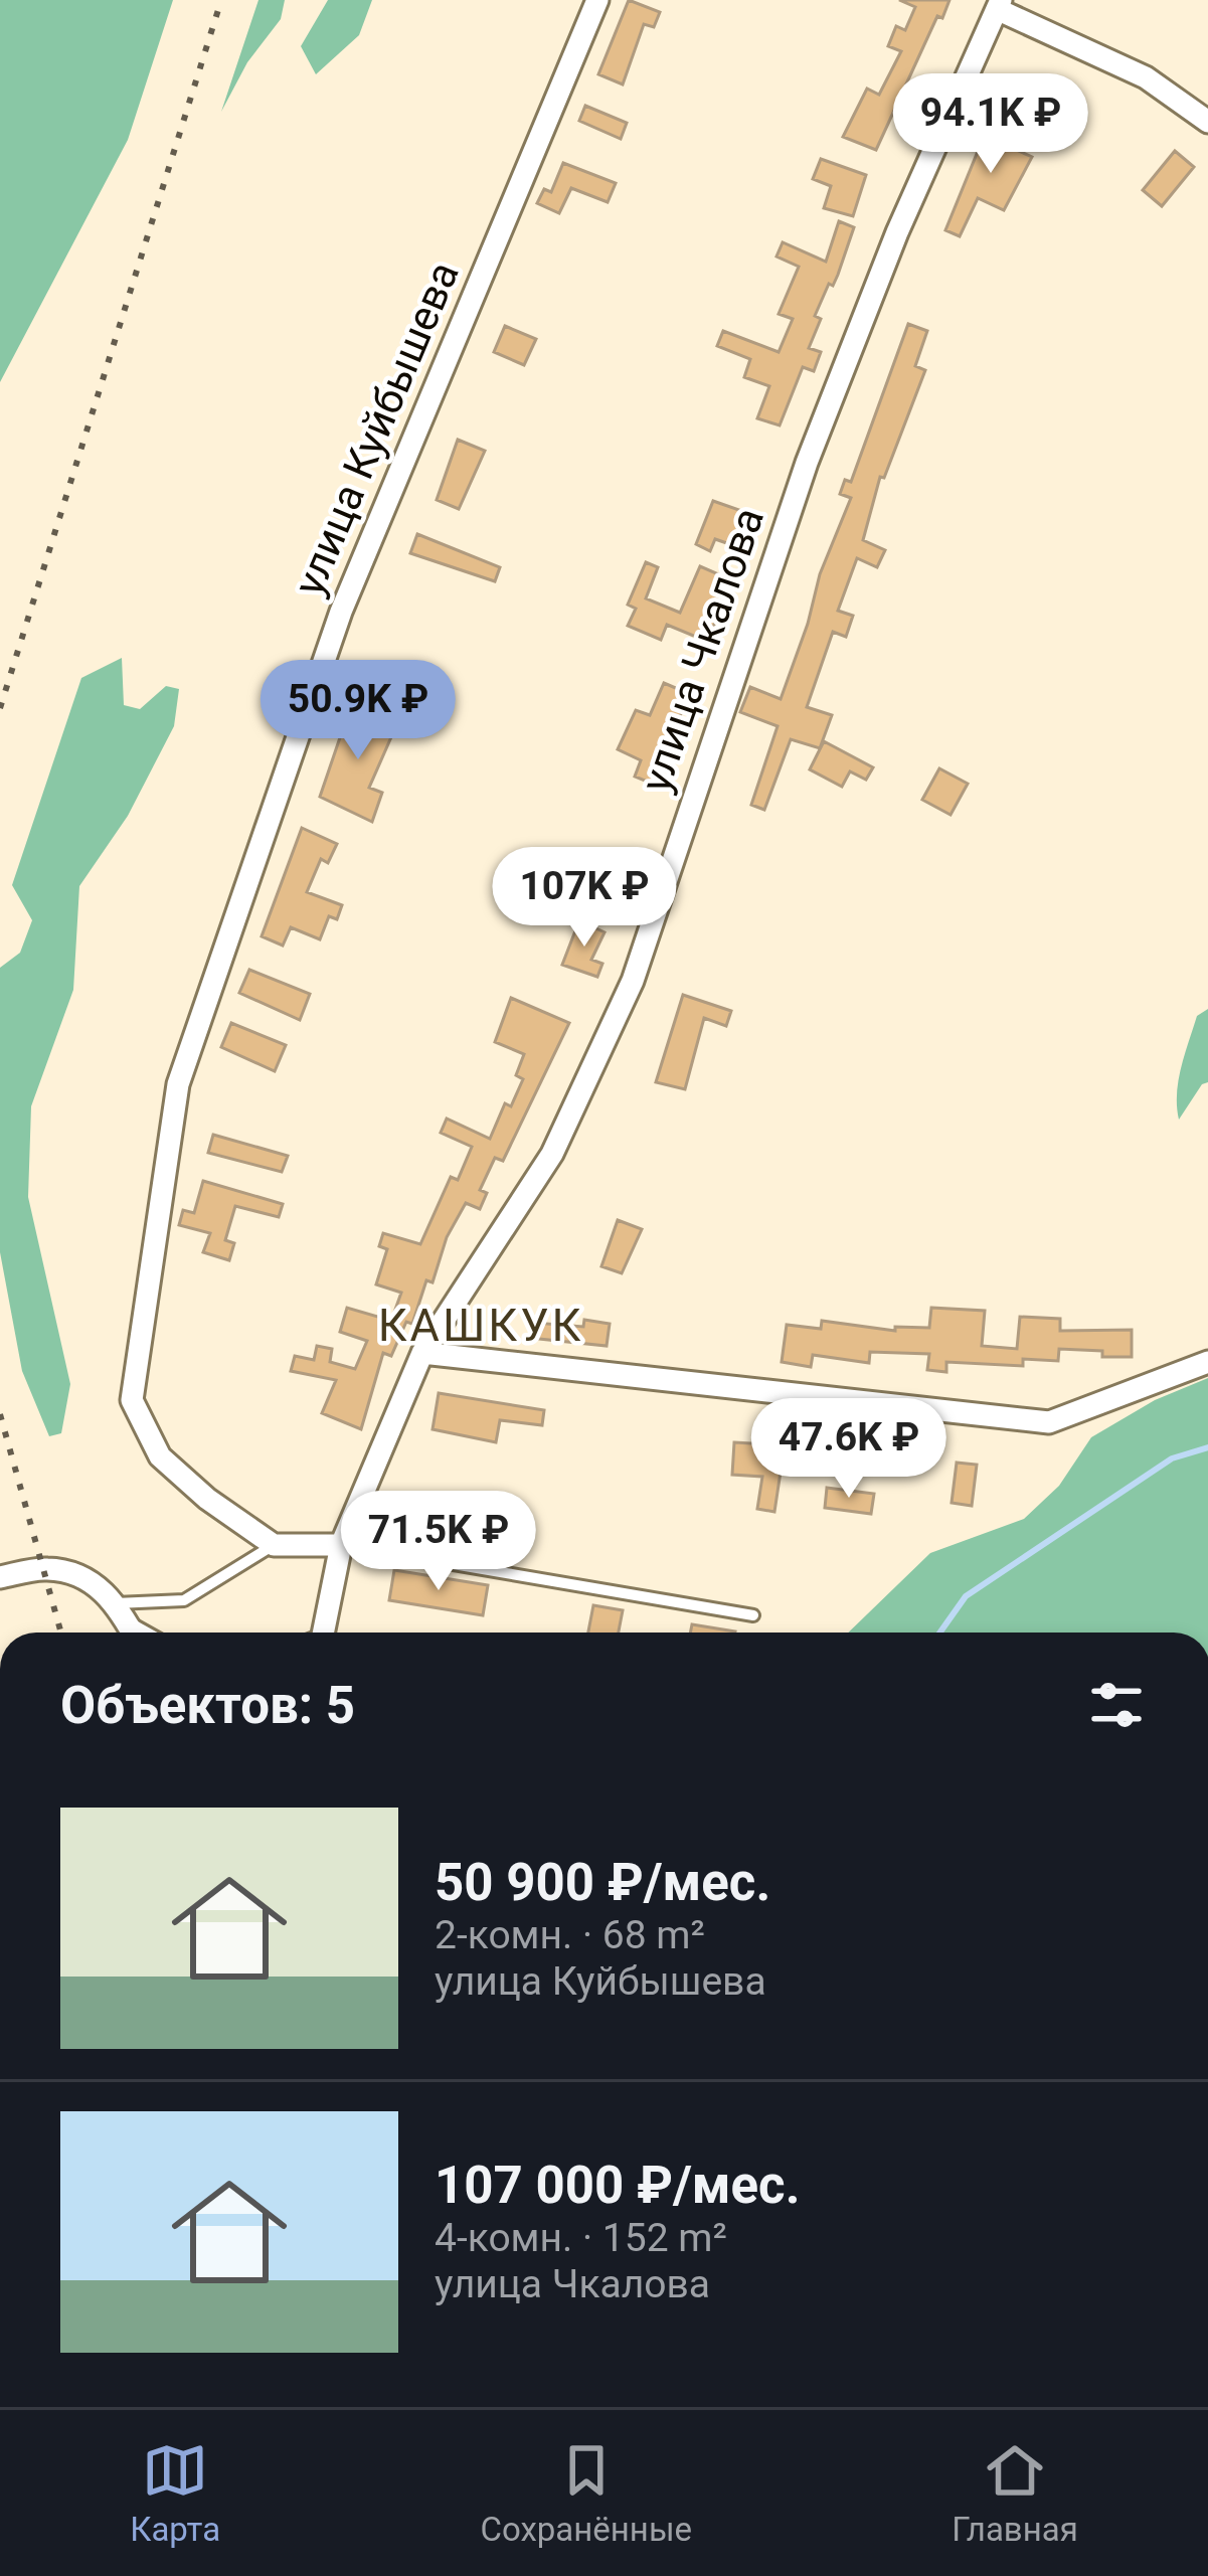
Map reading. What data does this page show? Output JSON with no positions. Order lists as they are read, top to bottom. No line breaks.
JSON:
{"streets":{"street":["улица Куйбышева","улица Чкалова"]},"districts":["КАШКУК"],"page":{"price":["94.1K ₽","50.9K ₽","107K ₽","47.6K ₽","71.5K ₽"],"heading":"Объектов: 5","list":[{"name":"50 900 ₽/мес.","note":"2-комн. · 68 m² · улица Куйбышева"},{"name":"107 000 ₽/мес.","note":"4-комн. · 152 m² · улица Чкалова"}],"tabs":["Карта","Сохранённые","Главная"]}}
